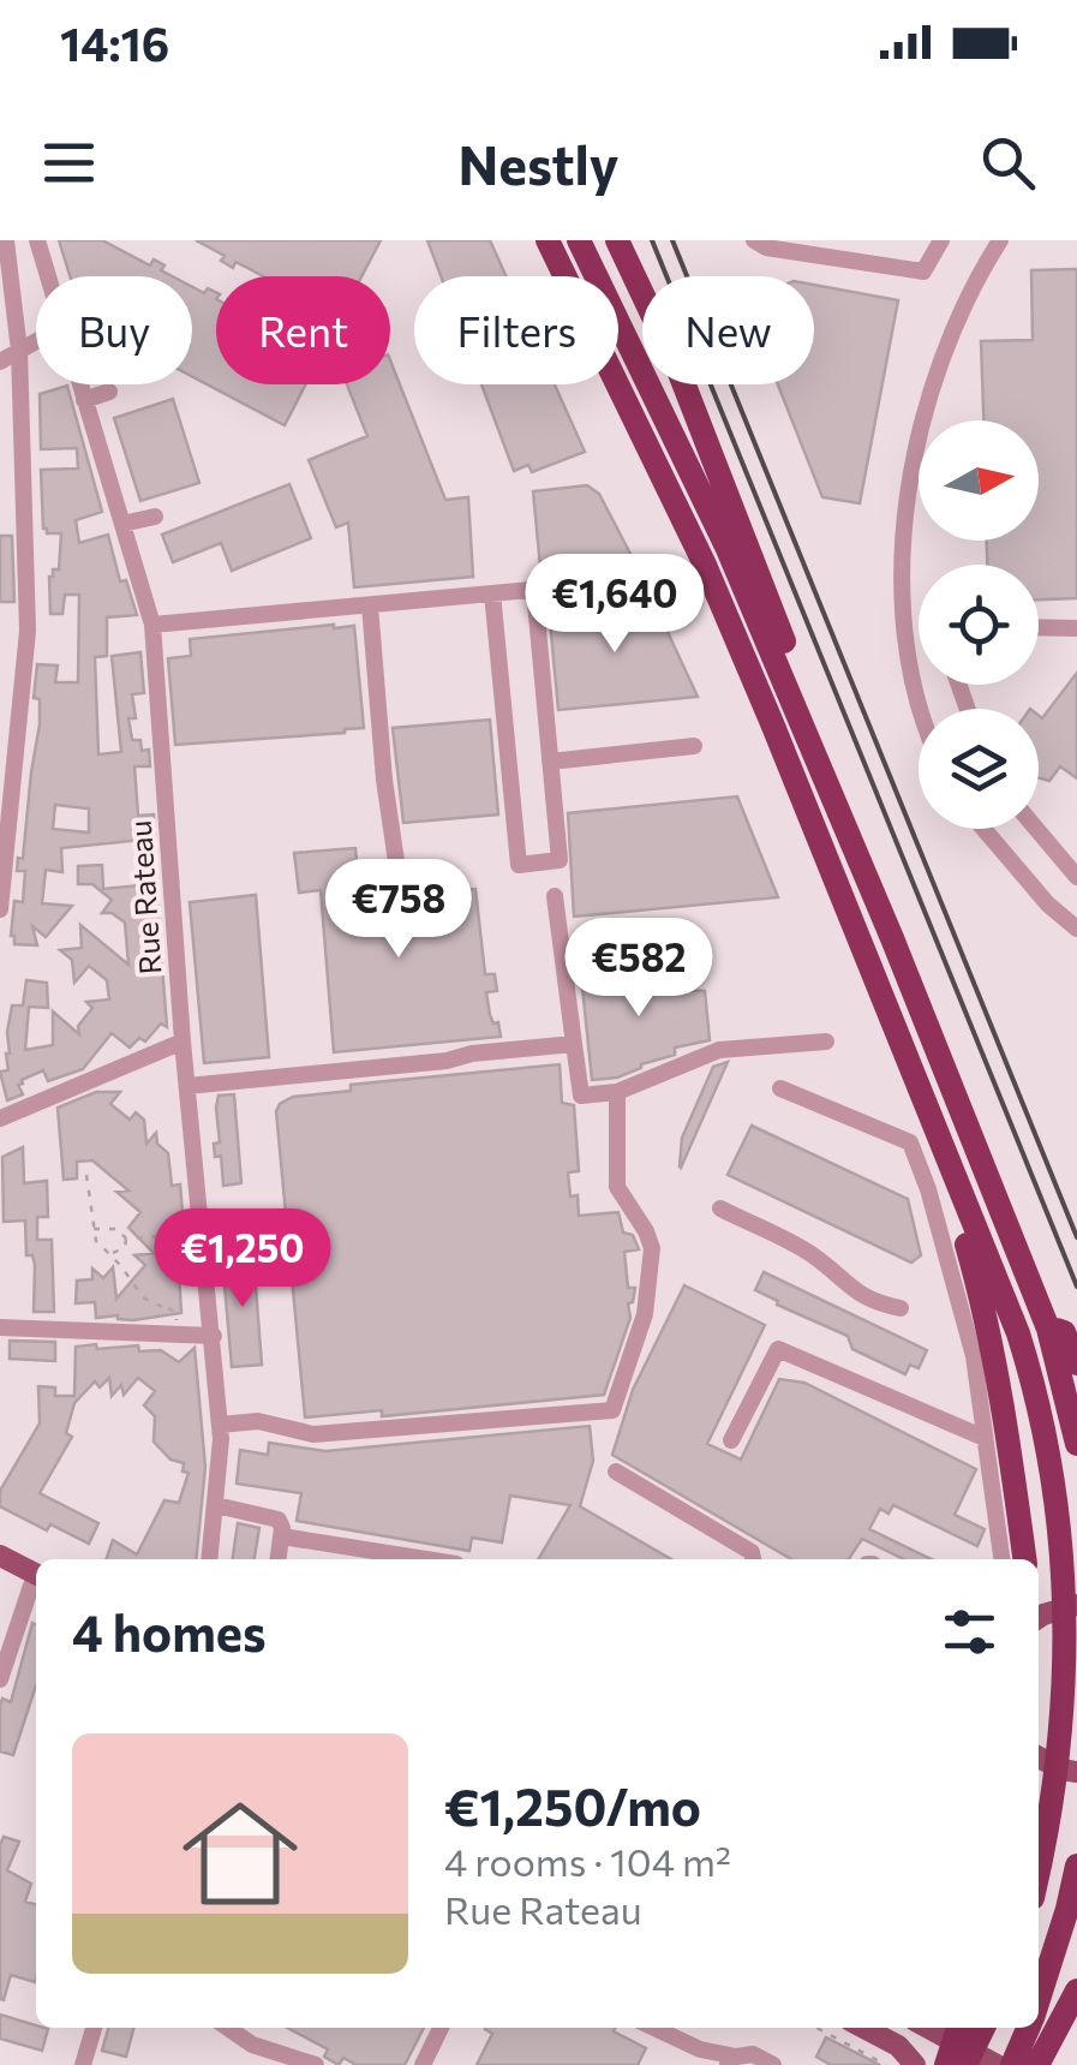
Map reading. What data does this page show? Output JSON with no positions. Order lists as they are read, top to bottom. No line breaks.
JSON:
{"streets":{"street":["Rue Rateau"]},"north":"right","page":{"status":"14:16","header":"Nestly","chip":["Buy","Rent","Filters","New"],"price":["€1,640","€758","€582","€1,250"],"heading":"4 homes","list":[{"name":"€1,250/mo","note":"4 rooms · 104 m² · Rue Rateau"}]}}
